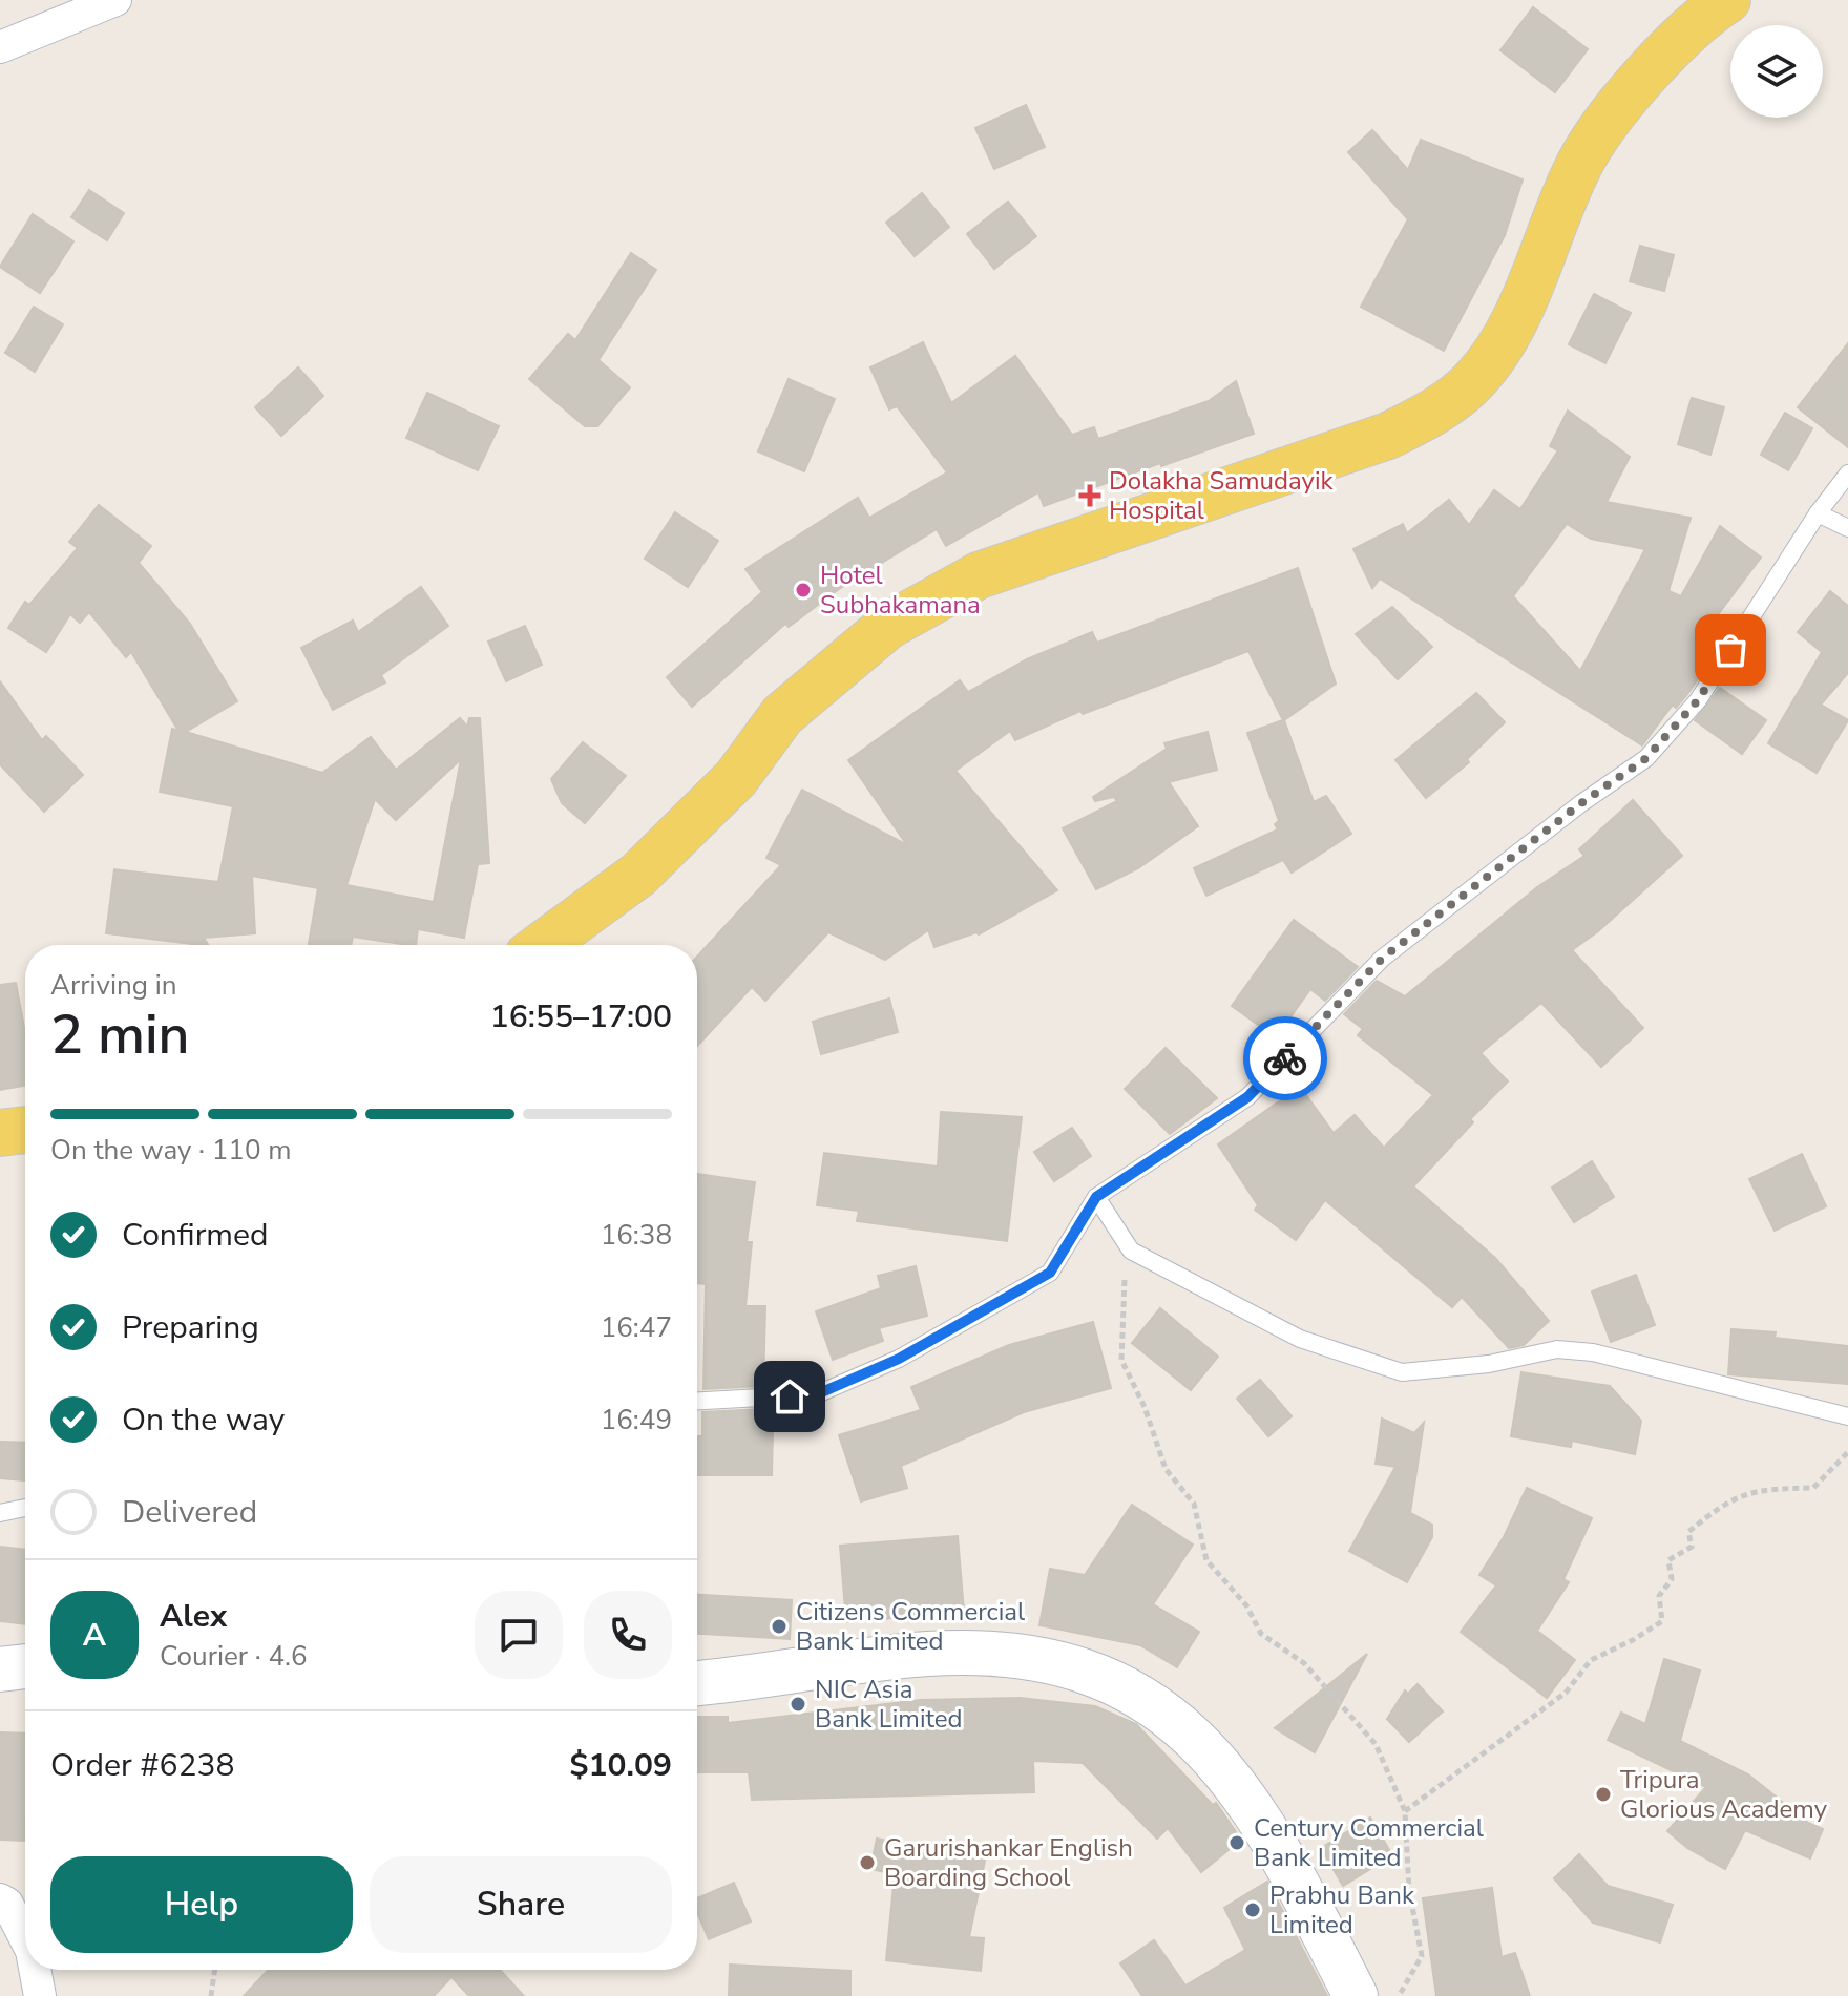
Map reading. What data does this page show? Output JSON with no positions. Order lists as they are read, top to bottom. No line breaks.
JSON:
{"places":{"health":["Dolakha Samudayik Hospital"],"other":["Hotel Subhakamana","Citizens Commercial Bank Limited","NIC Asia Bank Limited","Tripura Glorious Academy","Century Commercial Bank Limited","Garurishankar English Boarding School","Prabhu Bank Limited"]},"page":{"heading":["2 min","Arriving in","16:55–17:00"],"panel":["Alex","Courier · 4.6","Order #6238","$10.09"],"bar":"On the way · 110 m","list":[["Confirmed","16:38"],["Preparing","16:47"],["On the way","16:49"],"Delivered"],"round":"A","buttons":["Help","Share"]}}
